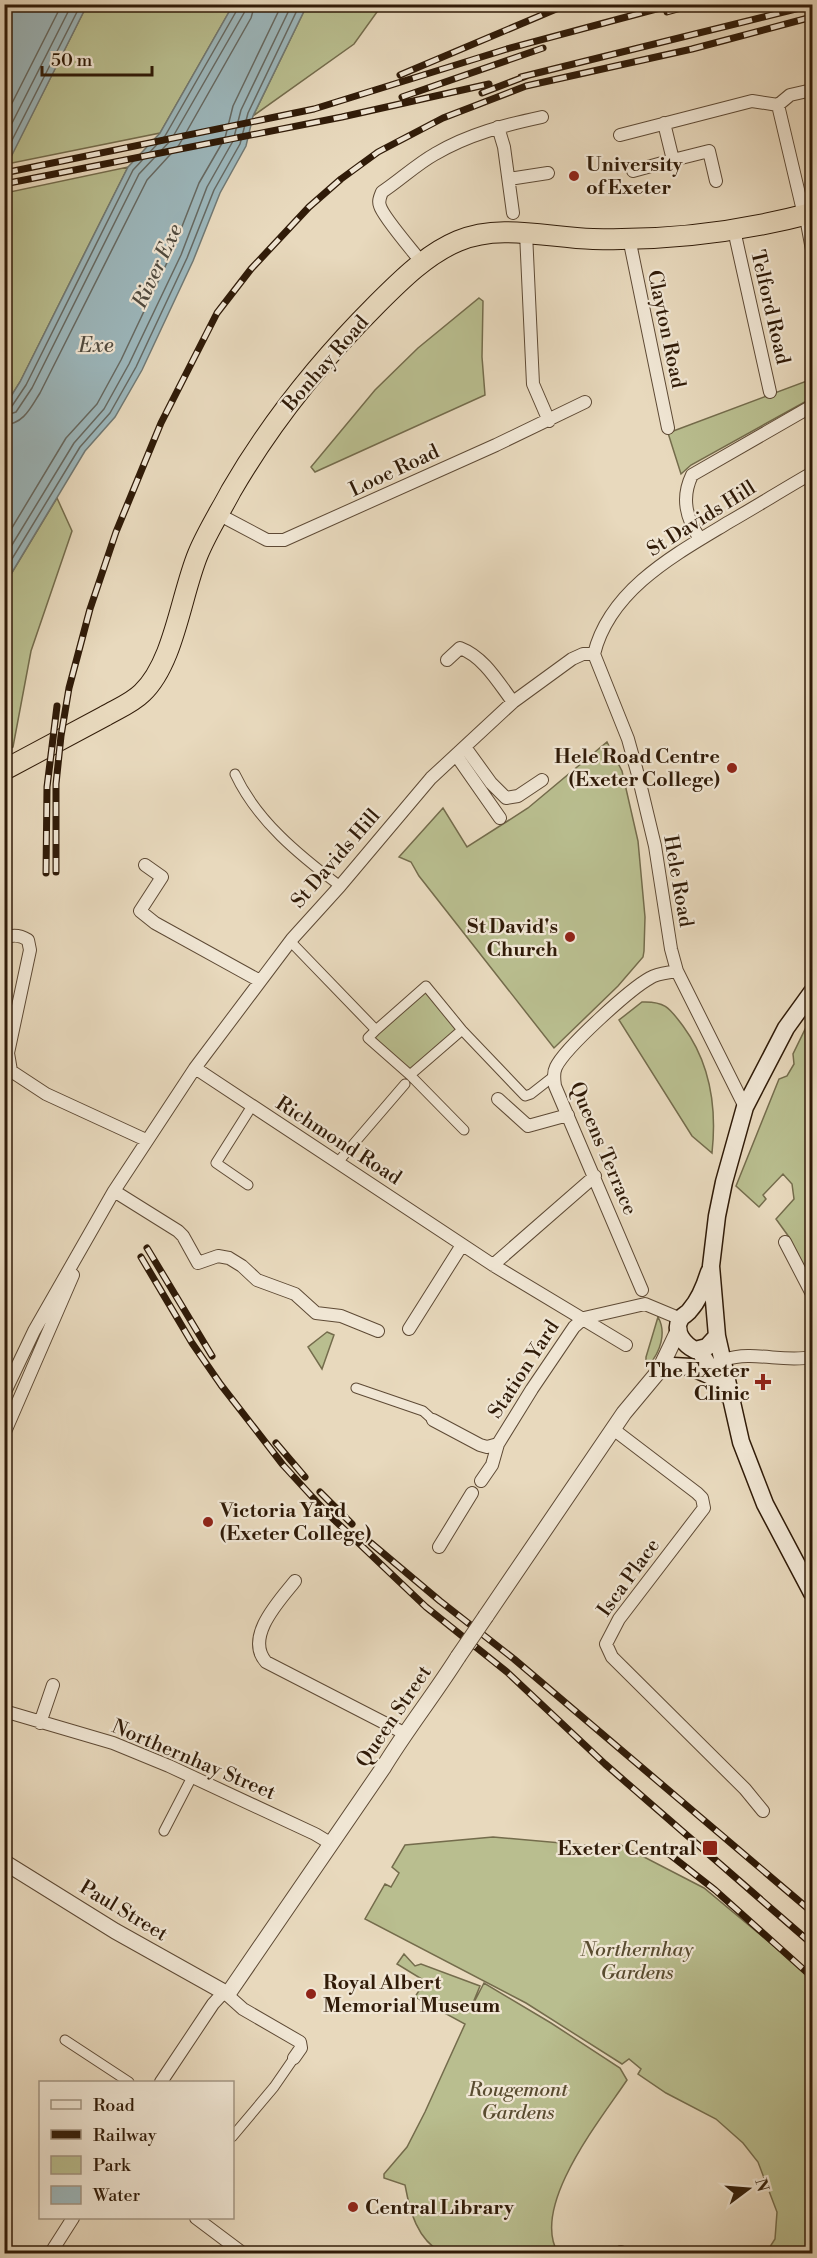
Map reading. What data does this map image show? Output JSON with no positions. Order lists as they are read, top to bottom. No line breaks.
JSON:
{"streets":{"highway":["Bonhay Road"],"street":["Telford Road","Clayton Road","Looe Road","St Davids Hill","Hele Road","Richmond Road","Queens Terrace","Station Yard","Isca Place","Queen Street","Northernhay Street","Paul Street"]},"crossings":[["Telford Road","Bonhay Road"],["Clayton Road","Bonhay Road"],["Bonhay Road","Looe Road"],["St Davids Hill","Hele Road"],["St Davids Hill","Richmond Road"],["Hele Road","Queens Terrace"],["Richmond Road","Station Yard"],["Isca Place","Queen Street"],["Queen Street","Northernhay Street"],["Queen Street","Paul Street"]],"water":["River Exe","Exe"],"parks":["Northernhay Gardens","Rougemont Gardens"],"places":{"other":["University of Exeter","Hele Road Centre (Exeter College)","St David's Church","Victoria Yard (Exeter College)","Royal Albert Memorial Museum","Central Library"],"health":["The Exeter Clinic"],"transit":["Exeter Central"]},"legend":["Road","Railway","Park","Water"],"scale_bar":"50 m","north":"right"}
